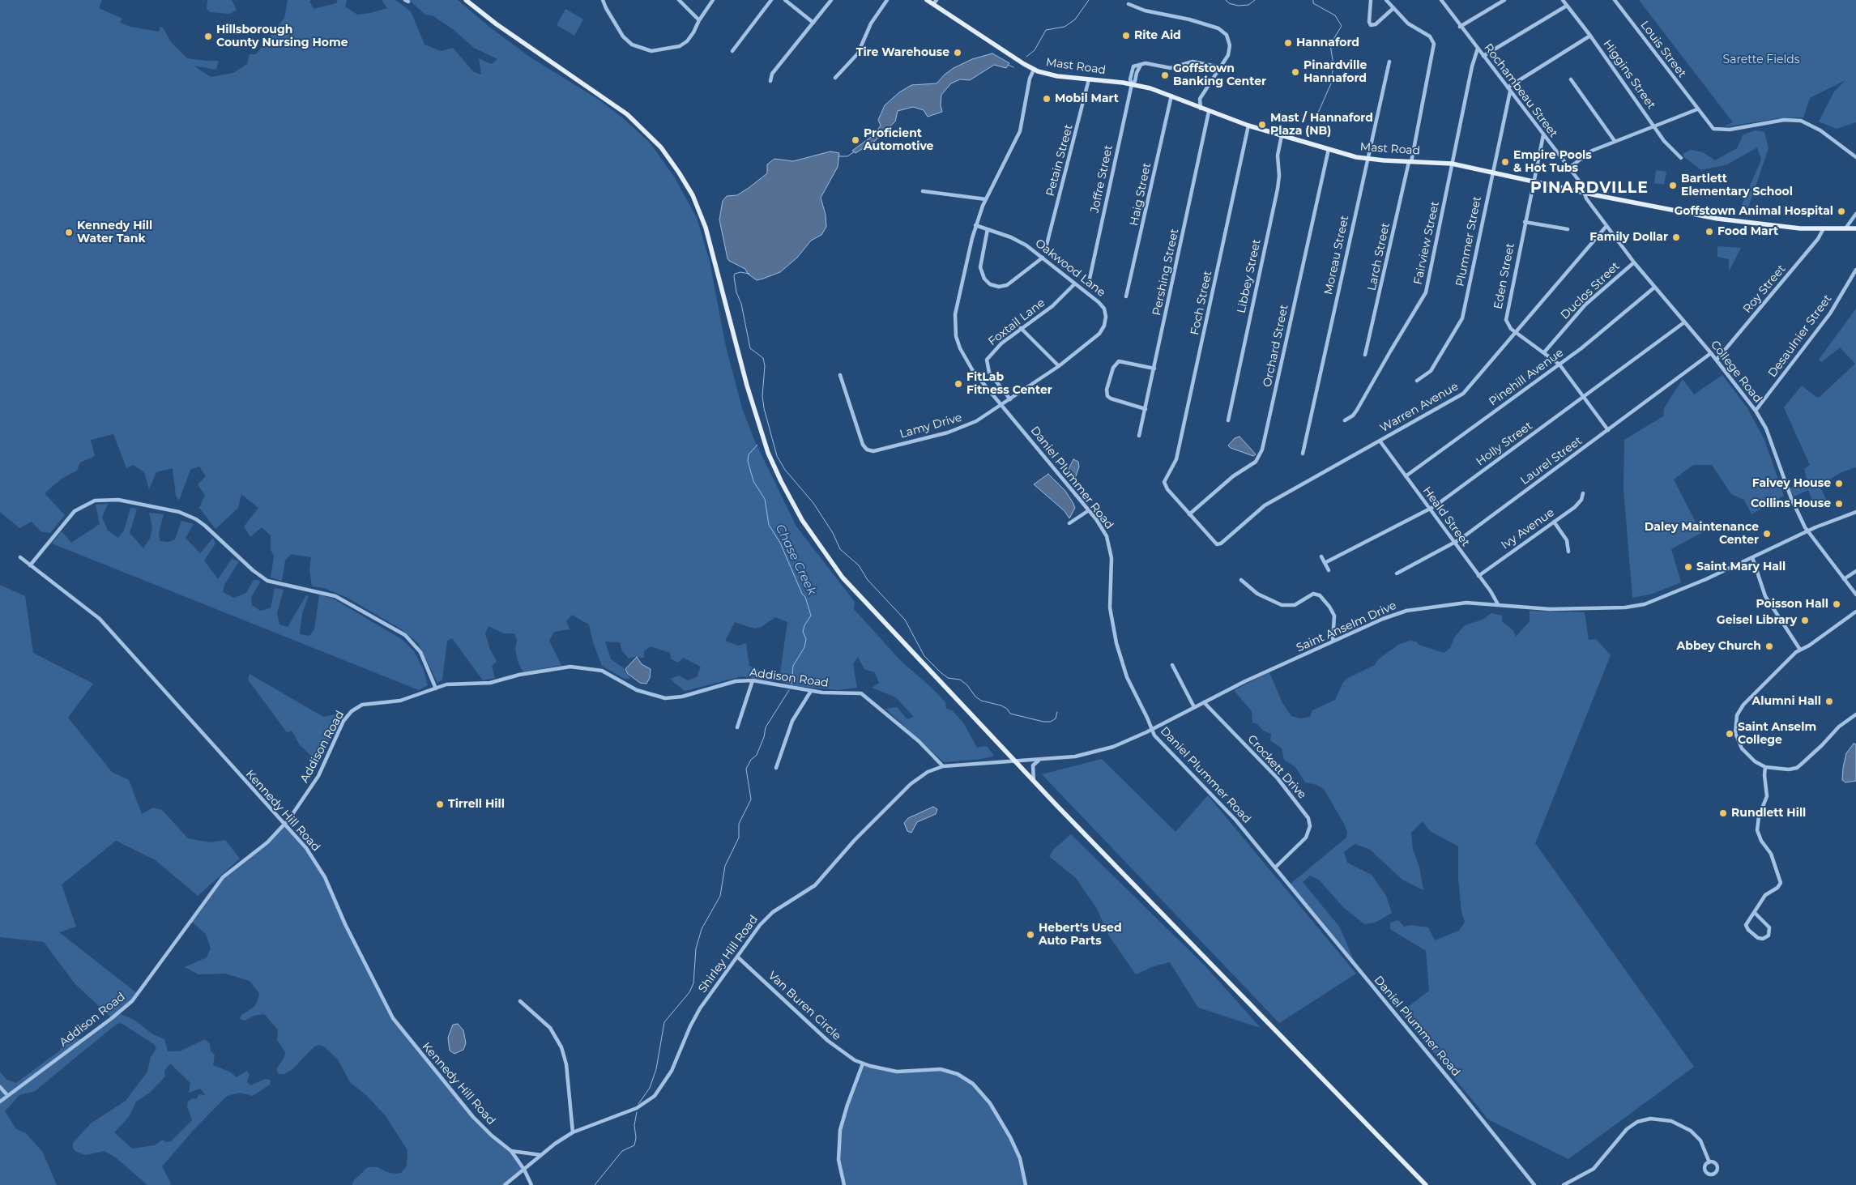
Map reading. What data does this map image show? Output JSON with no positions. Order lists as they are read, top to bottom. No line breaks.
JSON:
{"streets":{"main road":["Mast Road"],"street":["Louis Street","Higgins Street","Rochambeau Street","Petain Street","Joffre Street","Haig Street","Plummer Street","Fairview Street","Moreau Street","Larch Street","Oakwood Lane","Pershing Street","Libbey Street","Eden Street","Roy Street","Duclos Street","Foch Street","Foxtail Lane","Desaulnier Street","Orchard Street","College Road","Pinehill Avenue","Warren Avenue","Lamy Drive","Holly Street","Laurel Street","Daniel Plummer Road","Heald Street","Ivy Avenue","Saint Anselm Drive","Addison Road","Crockett Drive","Kennedy Hill Road","Shirley Hill Road","Van Buren Circle"]},"crossings":[["Mast Road","Rochambeau Street"],["Mast Road","Petain Street"],["Mast Road","Joffre Street"],["Mast Road","Haig Street"],["Mast Road","Plummer Street"],["Mast Road","Fairview Street"],["Mast Road","Moreau Street"],["Mast Road","Larch Street"],["Mast Road","Pershing Street"],["Mast Road","Libbey Street"],["Mast Road","Eden Street"],["Mast Road","Roy Street"],["Mast Road","Foch Street"],["Mast Road","Orchard Street"],["Mast Road","College Road"],["Mast Road","Daniel Plummer Road"],["Rochambeau Street","Plummer Street"],["Rochambeau Street","Fairview Street"],["Rochambeau Street","Eden Street"],["Rochambeau Street","College Road"],["Oakwood Lane","Foxtail Lane"],["Oakwood Lane","Lamy Drive"],["Oakwood Lane","Daniel Plummer Road"],["Eden Street","Duclos Street"],["Eden Street","Pinehill Avenue"],["Eden Street","Warren Avenue"],["Eden Street","Holly Street"],["Eden Street","Laurel Street"],["Roy Street","College Road"],["Duclos Street","College Road"],["Foch Street","Orchard Street"],["Foch Street","Warren Avenue"],["Desaulnier Street","College Road"],["Orchard Street","Warren Avenue"],["College Road","Pinehill Avenue"],["College Road","Warren Avenue"],["College Road","Holly Street"],["College Road","Laurel Street"],["College Road","Saint Anselm Drive"],["Pinehill Avenue","Heald Street"],["Warren Avenue","Heald Street"],["Lamy Drive","Daniel Plummer Road"],["Holly Street","Heald Street"],["Laurel Street","Heald Street"],["Daniel Plummer Road","Saint Anselm Drive"],["Daniel Plummer Road","Crockett Drive"],["Heald Street","Ivy Avenue"],["Heald Street","Saint Anselm Drive"],["Saint Anselm Drive","Crockett Drive"],["Saint Anselm Drive","Shirley Hill Road"],["Addison Road","Kennedy Hill Road"],["Addison Road","Shirley Hill Road"],["Kennedy Hill Road","Shirley Hill Road"],["Shirley Hill Road","Van Buren Circle"]],"districts":["PINARDVILLE"],"water":["Chase Creek"],"parks":["Sarette Fields"],"places":["Rite Aid","Hillsborough County Nursing Home","Hannaford","Tire Warehouse","Pinardville Hannaford","Goffstown Banking Center","Mobil Mart","Mast / Hannaford Plaza (NB)","Proficient Automotive","Empire Pools & Hot Tubs","Bartlett Elementary School","Goffstown Animal Hospital","Food Mart","Kennedy Hill Water Tank","Family Dollar","FitLab Fitness Center","Falvey House","Collins House","Daley Maintenance Center","Saint Mary Hall","Poisson Hall","Geisel Library","Abbey Church","Alumni Hall","Saint Anselm College","Tirrell Hill","Rundlett Hill","Hebert's Used Auto Parts"]}
